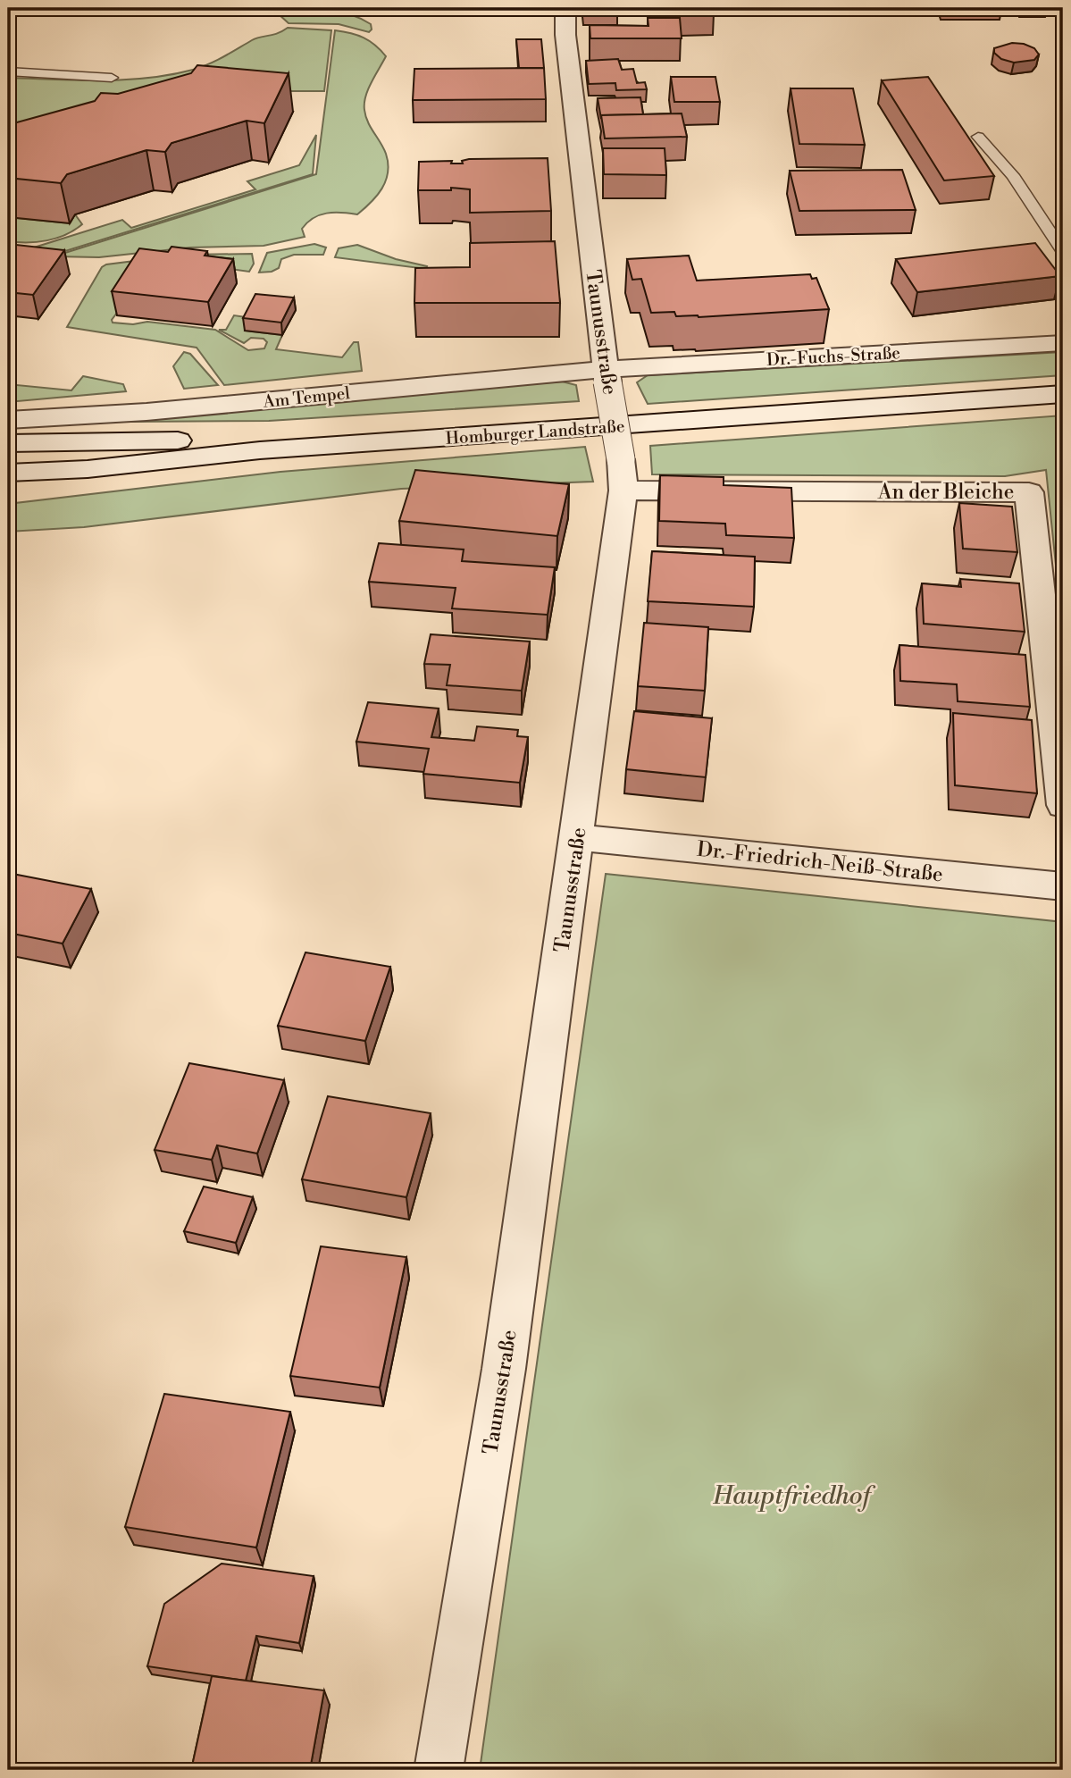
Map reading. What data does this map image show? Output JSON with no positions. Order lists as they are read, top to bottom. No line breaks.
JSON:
{"streets":{"street":["Taunusstraße","Dr.-Fuchs-Straße","Am Tempel","Homburger Landstraße","An der Bleiche","Dr.-Friedrich-Neiß-Straße"]},"crossings":[["Taunusstraße","Dr.-Fuchs-Straße"],["Taunusstraße","Am Tempel"],["Taunusstraße","An der Bleiche"],["Taunusstraße","Dr.-Friedrich-Neiß-Straße"],["Dr.-Fuchs-Straße","Am Tempel"]],"parks":["Hauptfriedhof"]}
